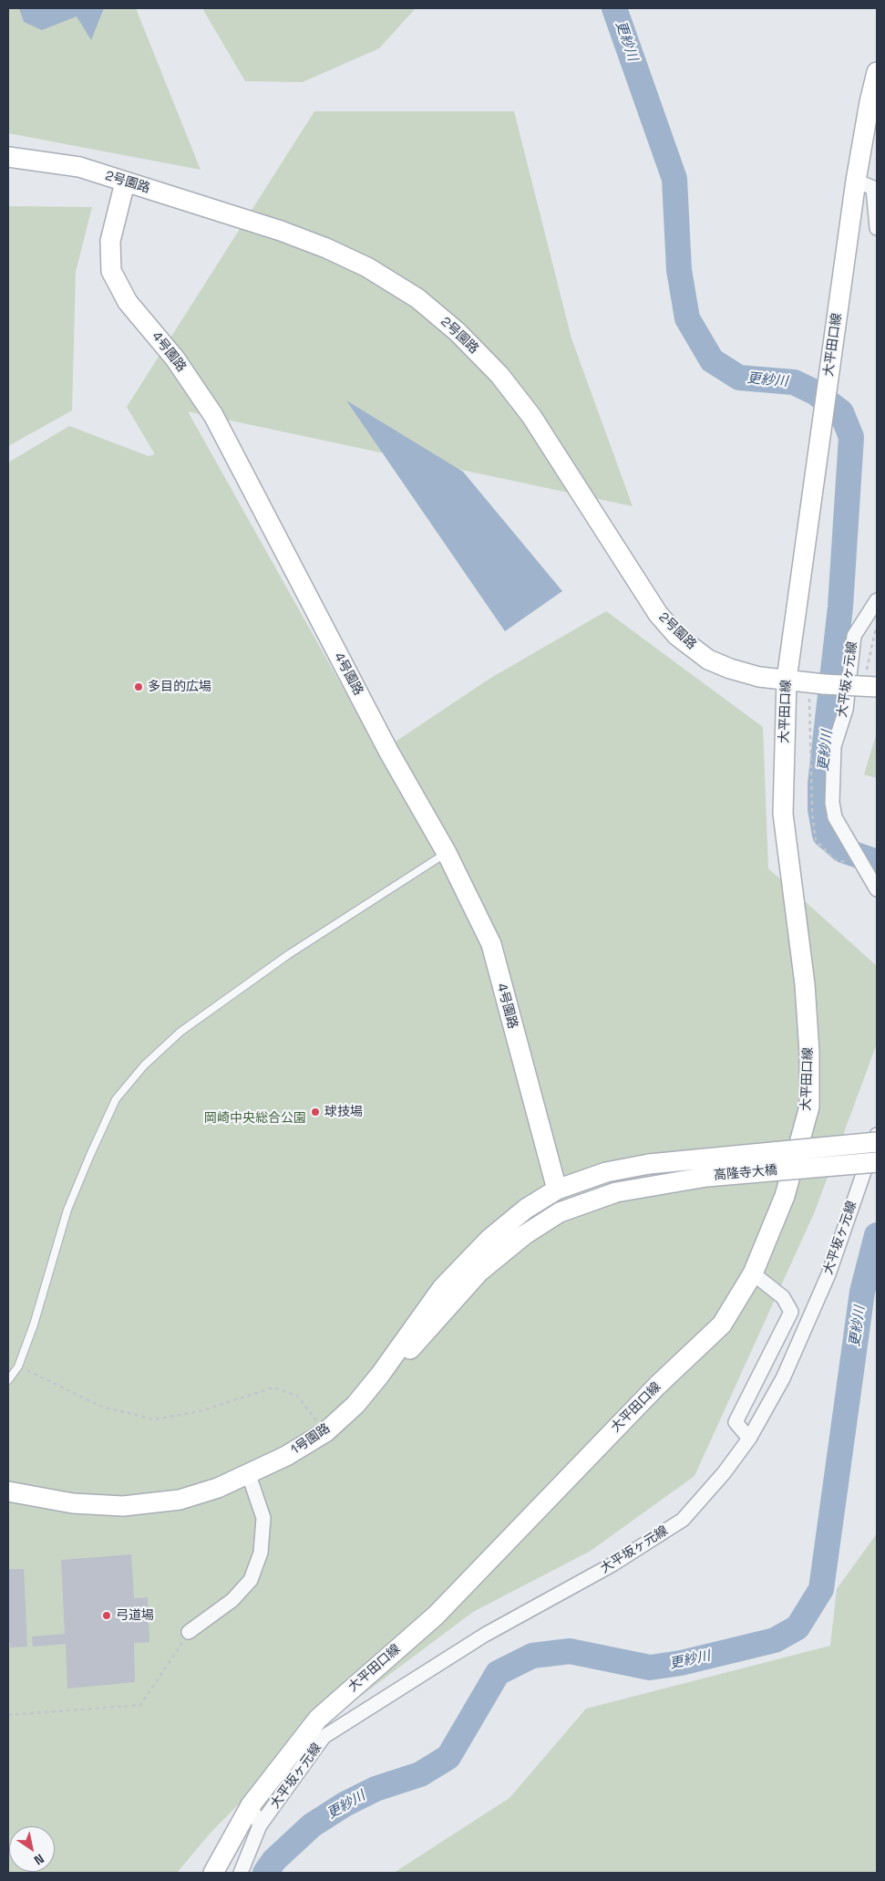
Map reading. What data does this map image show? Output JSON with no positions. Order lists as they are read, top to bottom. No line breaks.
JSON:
{"streets":{"street":["2号園路","大平田口線","4号園路","大平坂ヶ元線","高隆寺大橋","1号園路"]},"crossings":[["2号園路","大平田口線"],["2号園路","4号園路"],["大平田口線","大平坂ヶ元線"],["4号園路","1号園路"],["高隆寺大橋","1号園路"]],"water":["更紗川"],"parks":["岡崎中央総合公園"],"places":["多目的広場","球技場","弓道場"],"north":"bottom right"}
